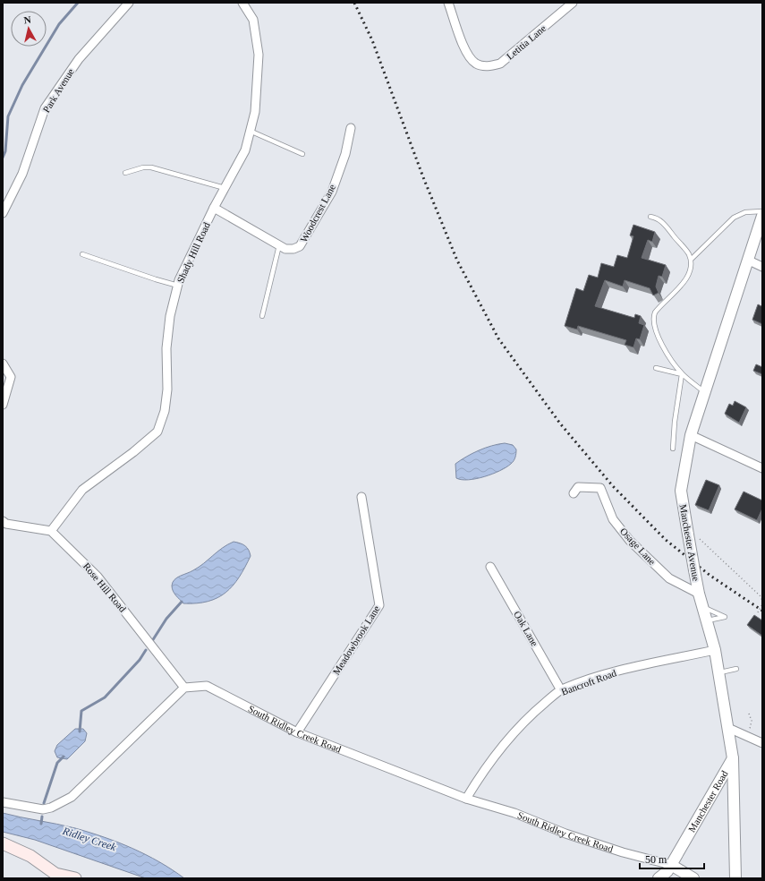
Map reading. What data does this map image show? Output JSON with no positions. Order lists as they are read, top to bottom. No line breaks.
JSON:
{"streets":{"street":["Letitia Lane","Park Avenue","Woodcrest Lane","Shady Hill Road","Manchester Avenue","Osage Lane","Rose Hill Road","Oak Lane","Meadowbrook Lane","Bancroft Road","South Ridley Creek Road","Manchester Road"]},"crossings":[["Woodcrest Lane","Shady Hill Road"],["Shady Hill Road","Rose Hill Road"],["Manchester Avenue","Osage Lane"],["Manchester Avenue","Bancroft Road"],["Manchester Avenue","Manchester Road"],["Rose Hill Road","South Ridley Creek Road"],["Oak Lane","Bancroft Road"],["Meadowbrook Lane","South Ridley Creek Road"],["Bancroft Road","South Ridley Creek Road"],["South Ridley Creek Road","Manchester Road"]],"water":["Ridley Creek"],"scale_bar":"50 m","north":"top"}
